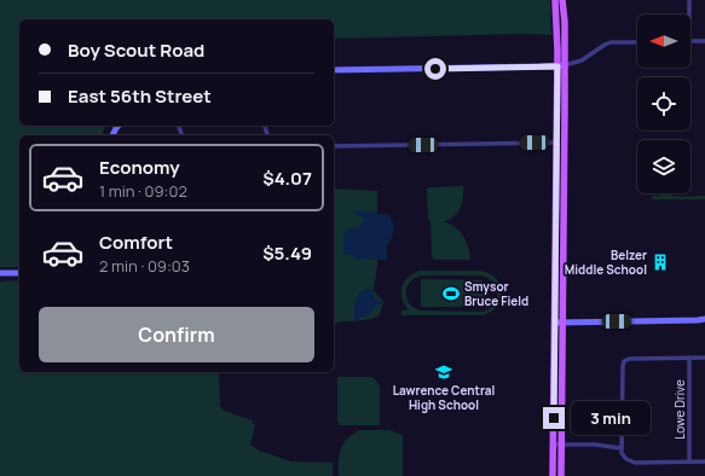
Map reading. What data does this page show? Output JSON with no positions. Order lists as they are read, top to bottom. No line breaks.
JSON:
{"streets":{"street":["Lowe Drive"]},"places":{"building":["Belzer Middle School"],"sports":["Smysor Bruce Field"],"school or university":["Lawrence Central High School"]},"north":"left","page":{"banner":["Boy Scout Road","East 56th Street"],"list":[{"name":"Economy","note":"1 min · 09:02","value":"$4.07"},{"name":"Comfort","note":"2 min · 09:03","value":"$5.49"}],"buttons":"Confirm","bubble":"3 min"}}
